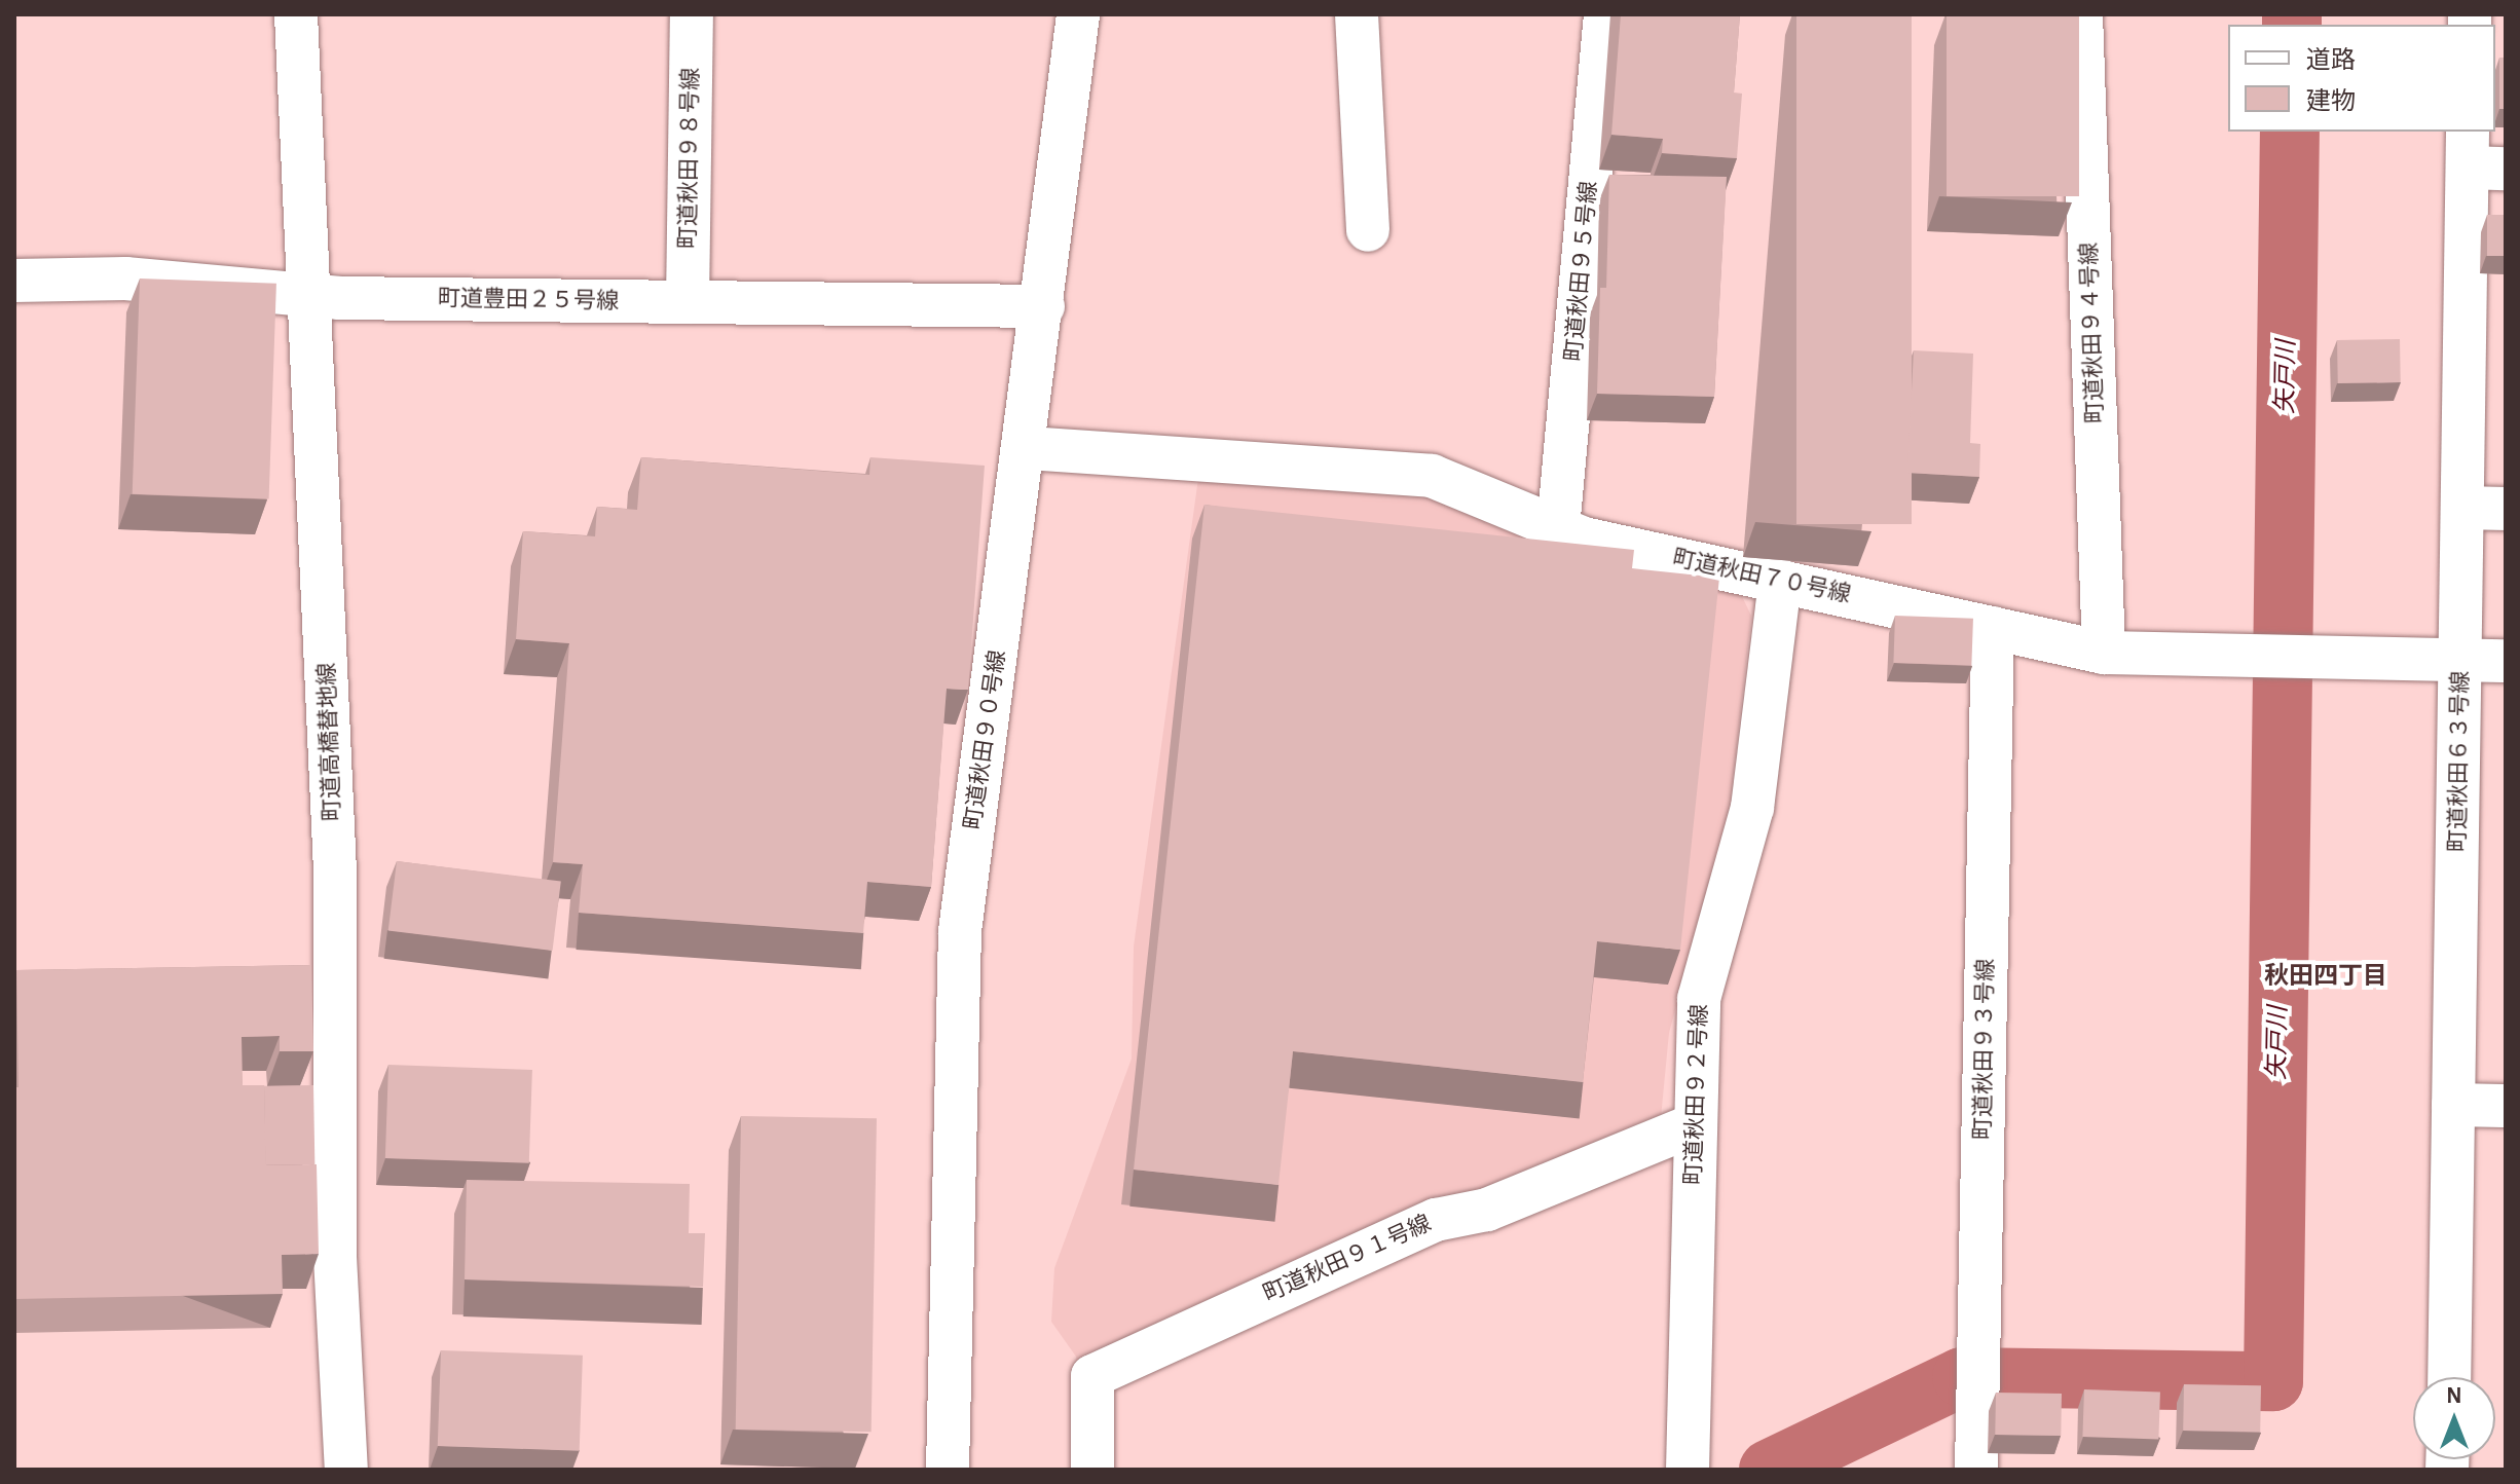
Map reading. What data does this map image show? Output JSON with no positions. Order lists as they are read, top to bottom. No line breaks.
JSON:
{"streets":{"street":["町道秋田９８号線","町道秋田９５号線","町道豊田２５号線","町道秋田９４号線","町道秋田７０号線","町道秋田９０号線","町道高橋替地線","町道秋田６３号線","町道秋田９３号線","町道秋田９２号線","町道秋田９１号線"]},"crossings":[["町道秋田９８号線","町道豊田２５号線"],["町道秋田９５号線","町道秋田７０号線"],["町道豊田２５号線","町道秋田９０号線"],["町道豊田２５号線","町道高橋替地線"],["町道秋田９４号線","町道秋田７０号線"],["町道秋田７０号線","町道秋田９０号線"],["町道秋田７０号線","町道秋田６３号線"],["町道秋田７０号線","町道秋田９３号線"],["町道秋田７０号線","町道秋田９２号線"],["町道秋田９２号線","町道秋田９１号線"]],"districts":["秋田四丁目"],"water":["矢戸川"],"legend":["道路","建物"],"north":"top"}
